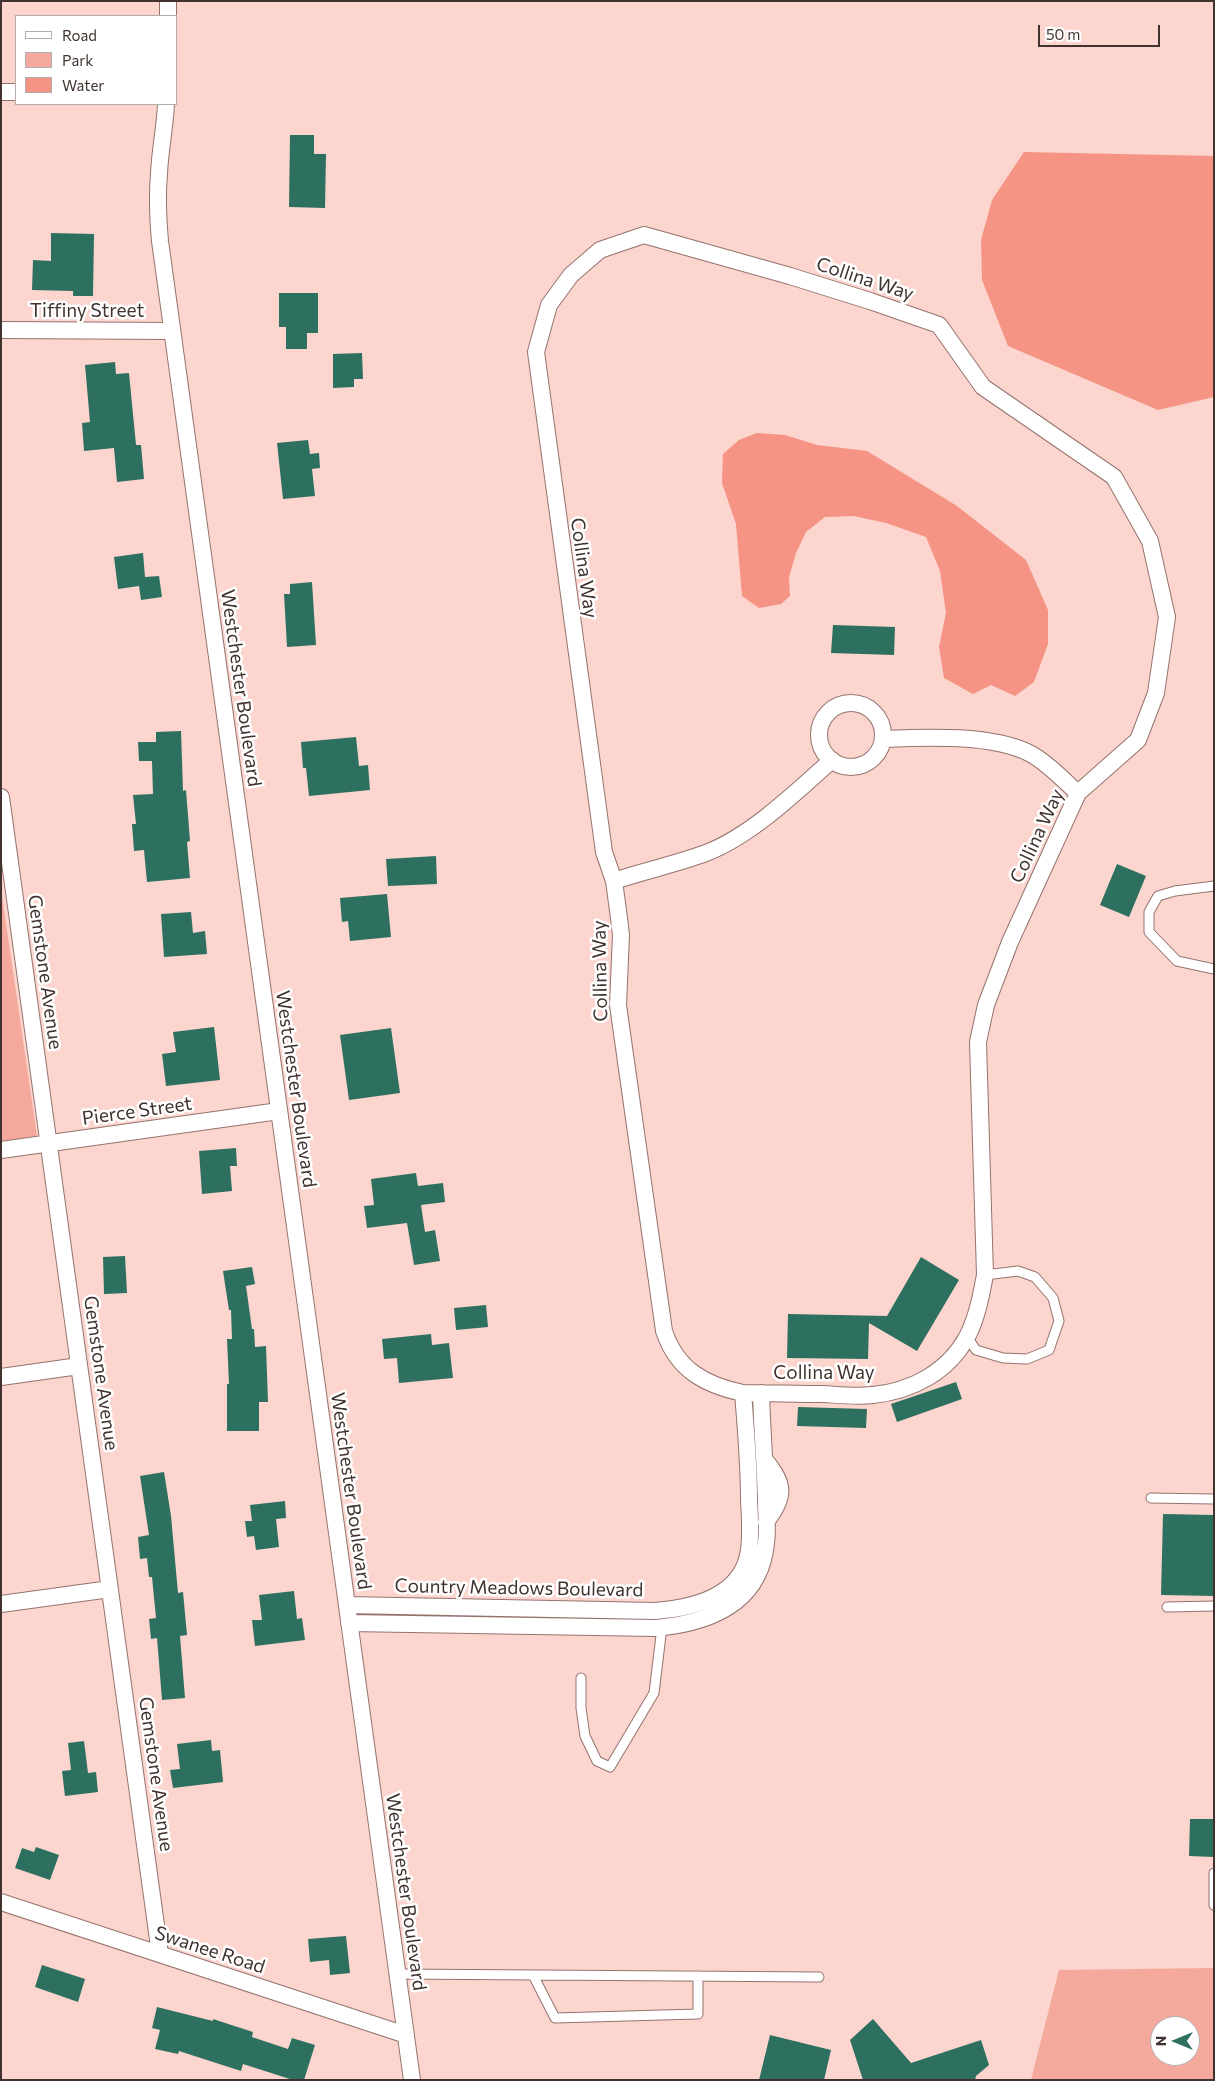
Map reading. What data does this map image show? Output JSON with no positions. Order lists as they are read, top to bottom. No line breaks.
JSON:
{"streets":{"street":["Collina Way","Tiffiny Street","Westchester Boulevard","Gemstone Avenue","Pierce Street","Country Meadows Boulevard","Swanee Road"]},"crossings":[["Collina Way","Country Meadows Boulevard"],["Tiffiny Street","Westchester Boulevard"],["Westchester Boulevard","Pierce Street"],["Westchester Boulevard","Country Meadows Boulevard"],["Westchester Boulevard","Swanee Road"],["Gemstone Avenue","Pierce Street"],["Gemstone Avenue","Swanee Road"]],"legend":["Road","Park","Water"],"scale_bar":"50 m","north":"left"}
